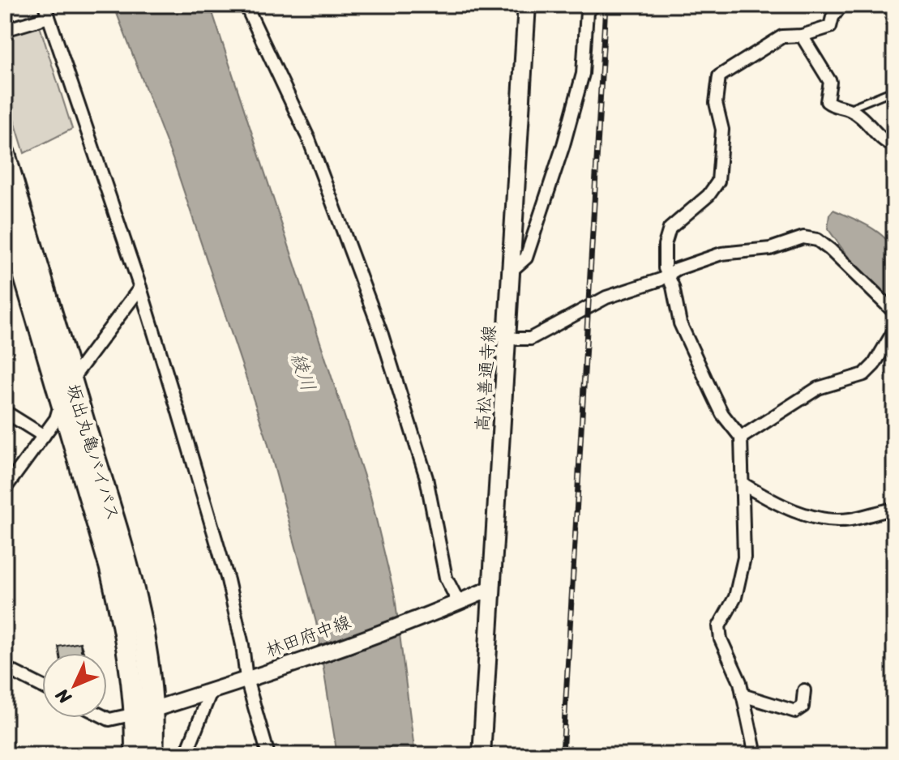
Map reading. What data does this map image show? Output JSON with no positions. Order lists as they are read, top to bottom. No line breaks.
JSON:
{"streets":{"highway":["坂出丸亀バイパス"],"main road":["高松善通寺線","林田府中線"]},"crossings":[["高松善通寺線","林田府中線"],["坂出丸亀バイパス","林田府中線"]],"water":["綾川"],"north":"bottom left"}
